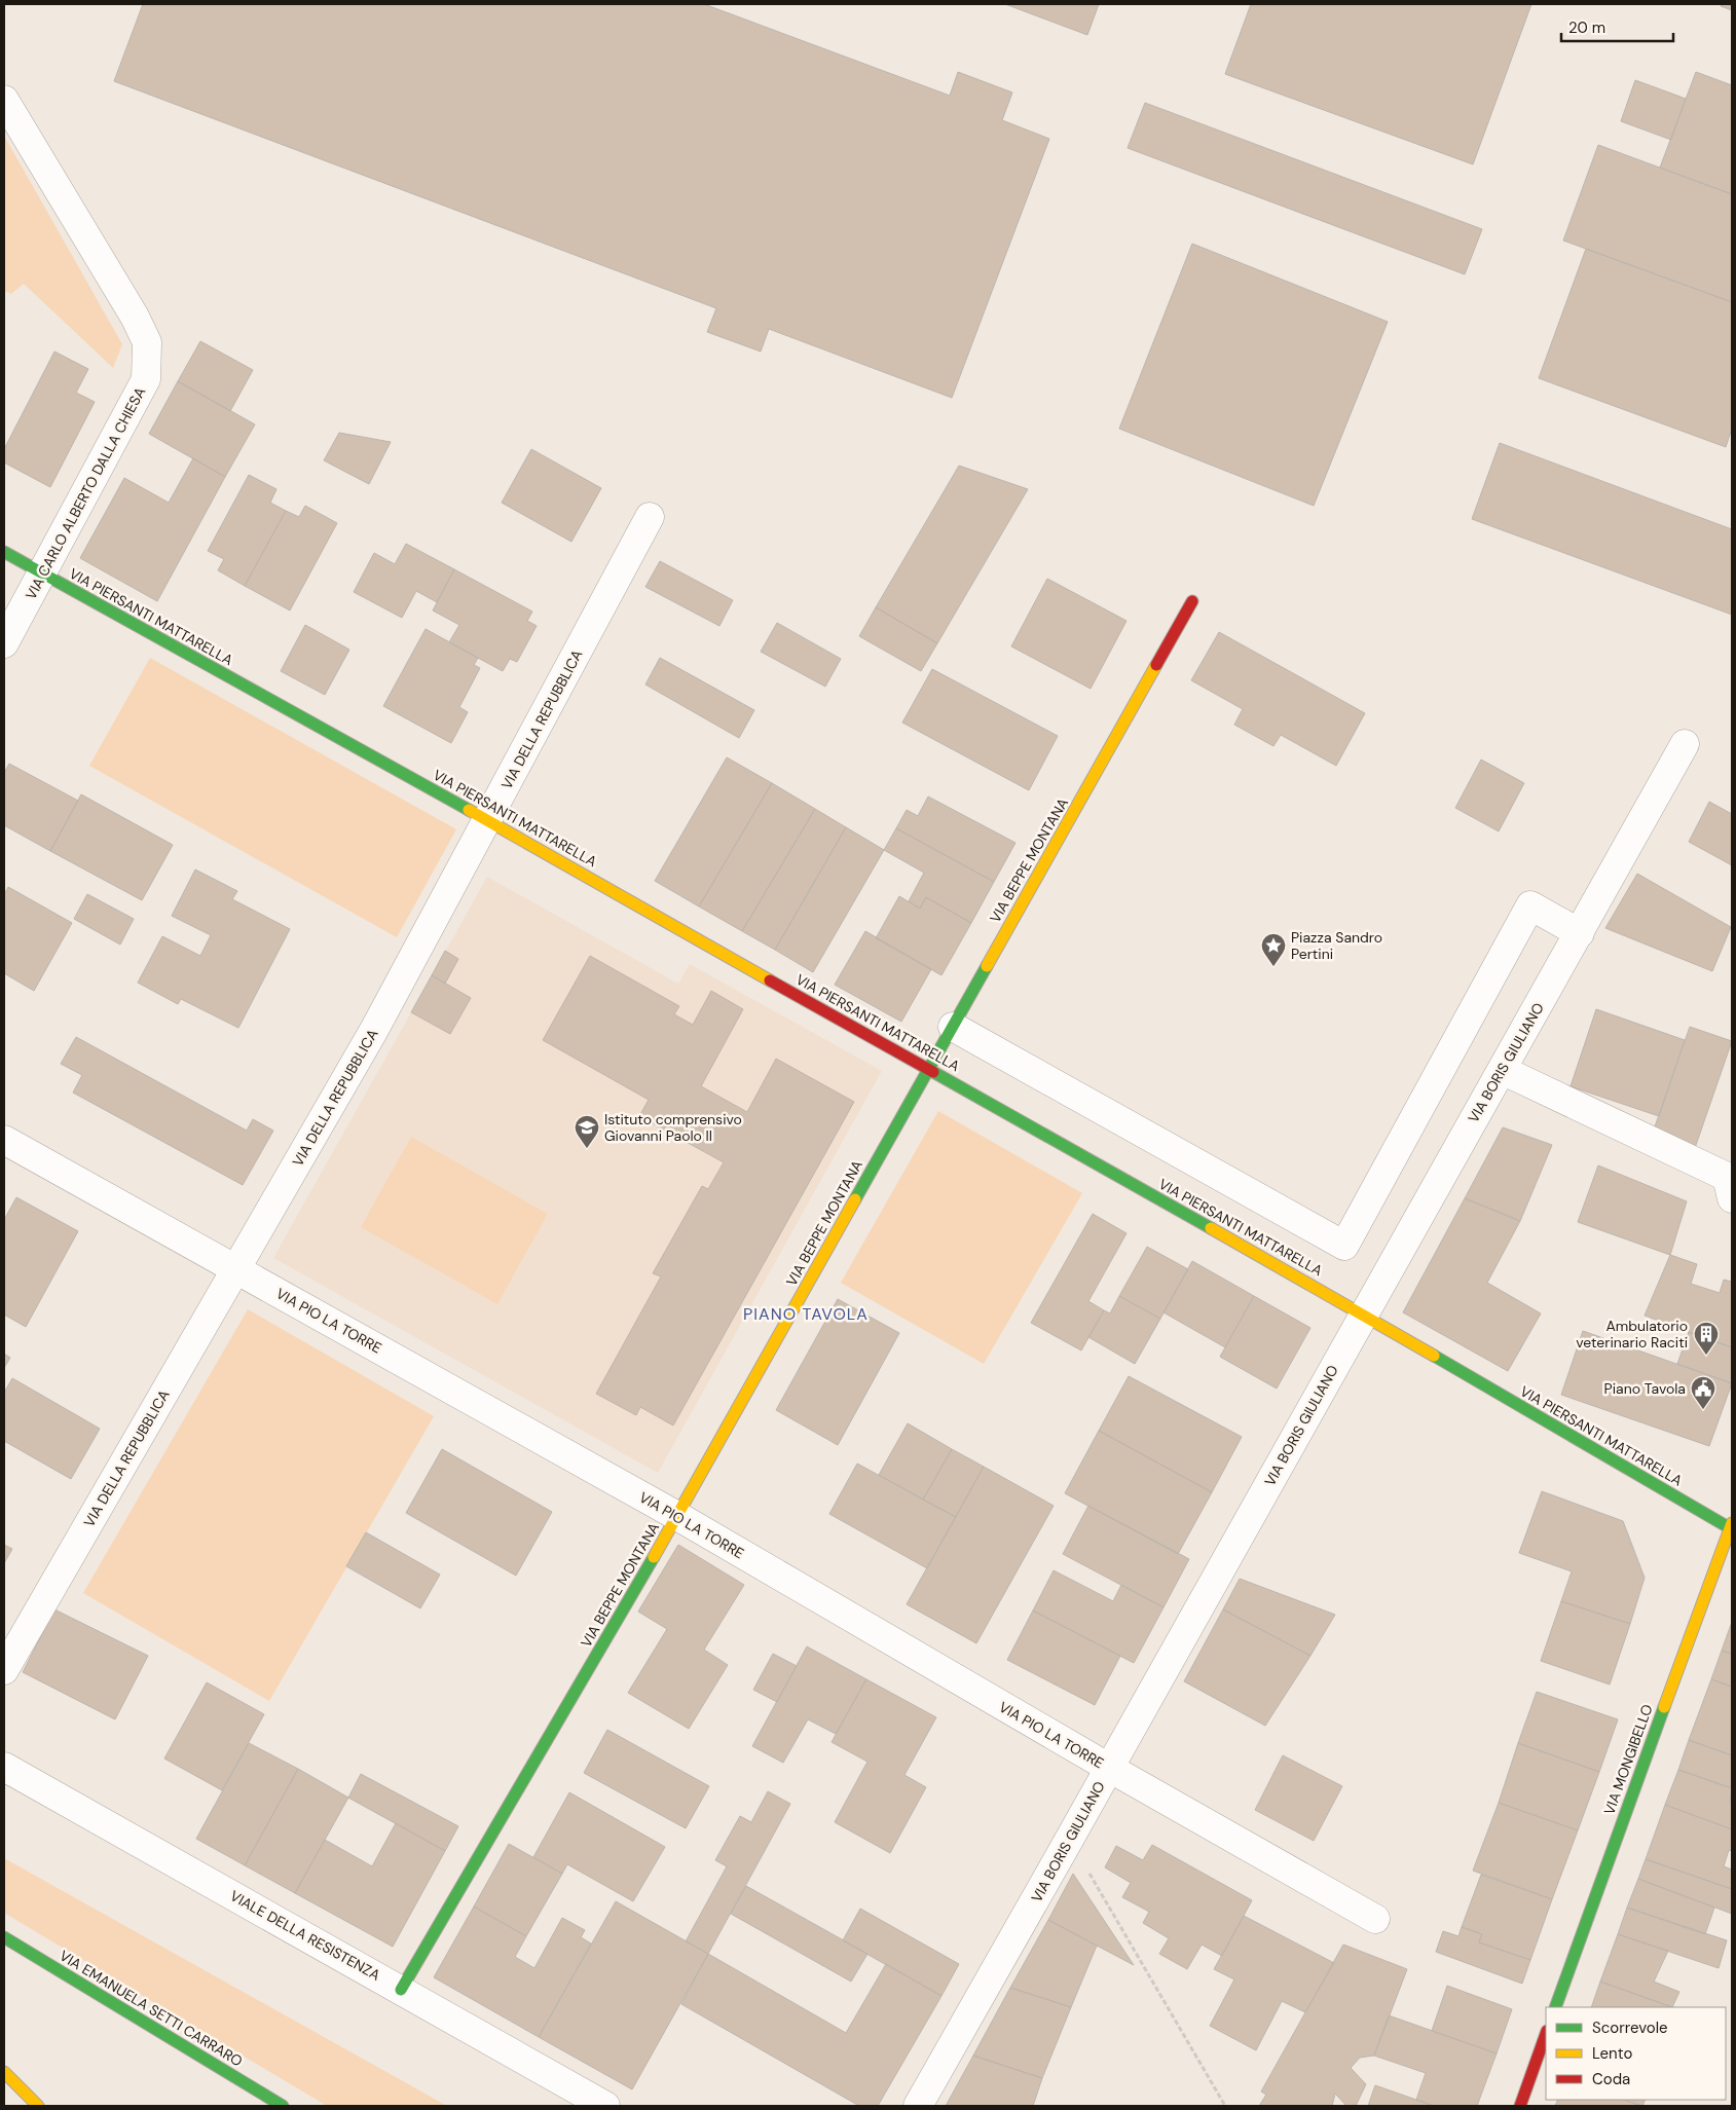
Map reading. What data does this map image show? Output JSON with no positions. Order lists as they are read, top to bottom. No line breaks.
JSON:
{"streets":{"street":["VIA CARLO ALBERTO DALLA CHIESA","VIA PIERSANTI MATTARELLA","VIA DELLA REPUBBLICA","VIA BEPPE MONTANA","VIA BORIS GIULIANO","VIA PIO LA TORRE","VIA MONGIBELLO","VIALE DELLA RESISTENZA","VIA EMANUELA SETTI CARRARO"]},"crossings":[["VIA CARLO ALBERTO DALLA CHIESA","VIA PIERSANTI MATTARELLA"],["VIA PIERSANTI MATTARELLA","VIA DELLA REPUBBLICA"],["VIA PIERSANTI MATTARELLA","VIA BEPPE MONTANA"],["VIA PIERSANTI MATTARELLA","VIA BORIS GIULIANO"],["VIA PIERSANTI MATTARELLA","VIA MONGIBELLO"],["VIA DELLA REPUBBLICA","VIA PIO LA TORRE"],["VIA BEPPE MONTANA","VIA PIO LA TORRE"],["VIA BEPPE MONTANA","VIALE DELLA RESISTENZA"],["VIA BORIS GIULIANO","VIA PIO LA TORRE"]],"districts":["PIANO TAVOLA"],"places":{"place":["Piazza Sandro Pertini"],"school or university":["Istituto comprensivo Giovanni Paolo II"],"building":["Ambulatorio veterinario Raciti"],"public building":["Piano Tavola"]},"legend":["Scorrevole","Lento","Coda"],"scale_bar":"20 m"}
